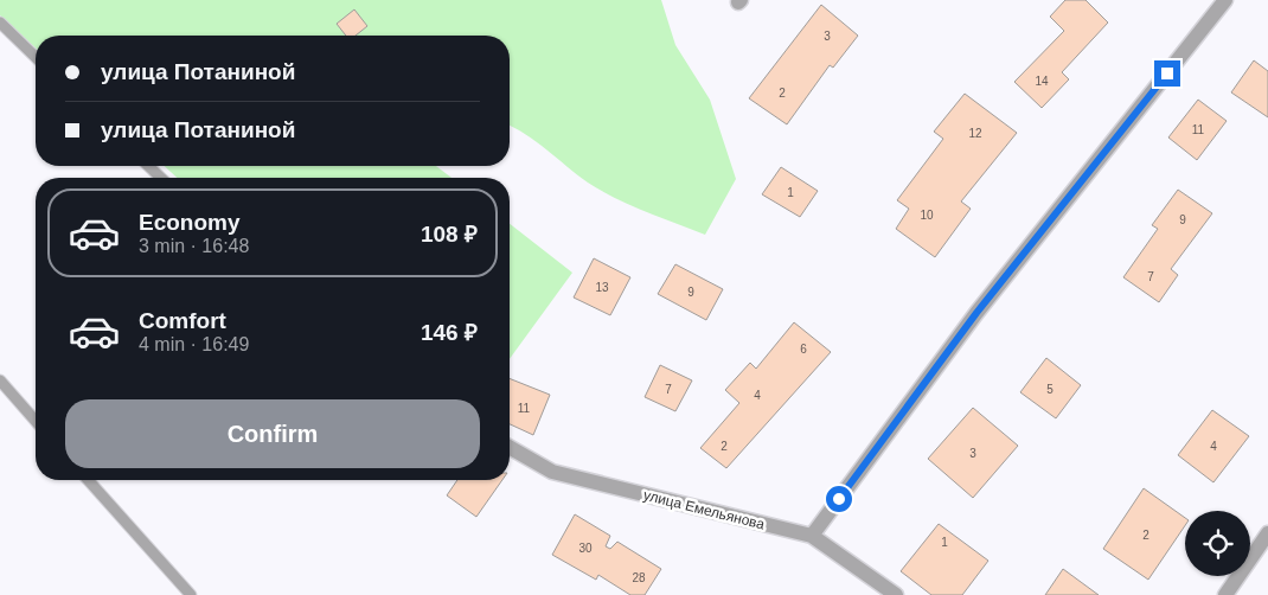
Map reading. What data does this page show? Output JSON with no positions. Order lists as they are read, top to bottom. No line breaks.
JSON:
{"streets":{"street":["улица Емельянова"]},"house_numbers":["3","14","2","11","12","1","10","9","7","13","9","6","7","5","4","11","2","4","3","2","1","30","28"],"page":{"banner":["улица Потаниной","улица Потаниной"],"list":[{"name":"Economy","note":"3 min · 16:48","value":"108 ₽"},{"name":"Comfort","note":"4 min · 16:49","value":"146 ₽"}],"buttons":"Confirm"}}
